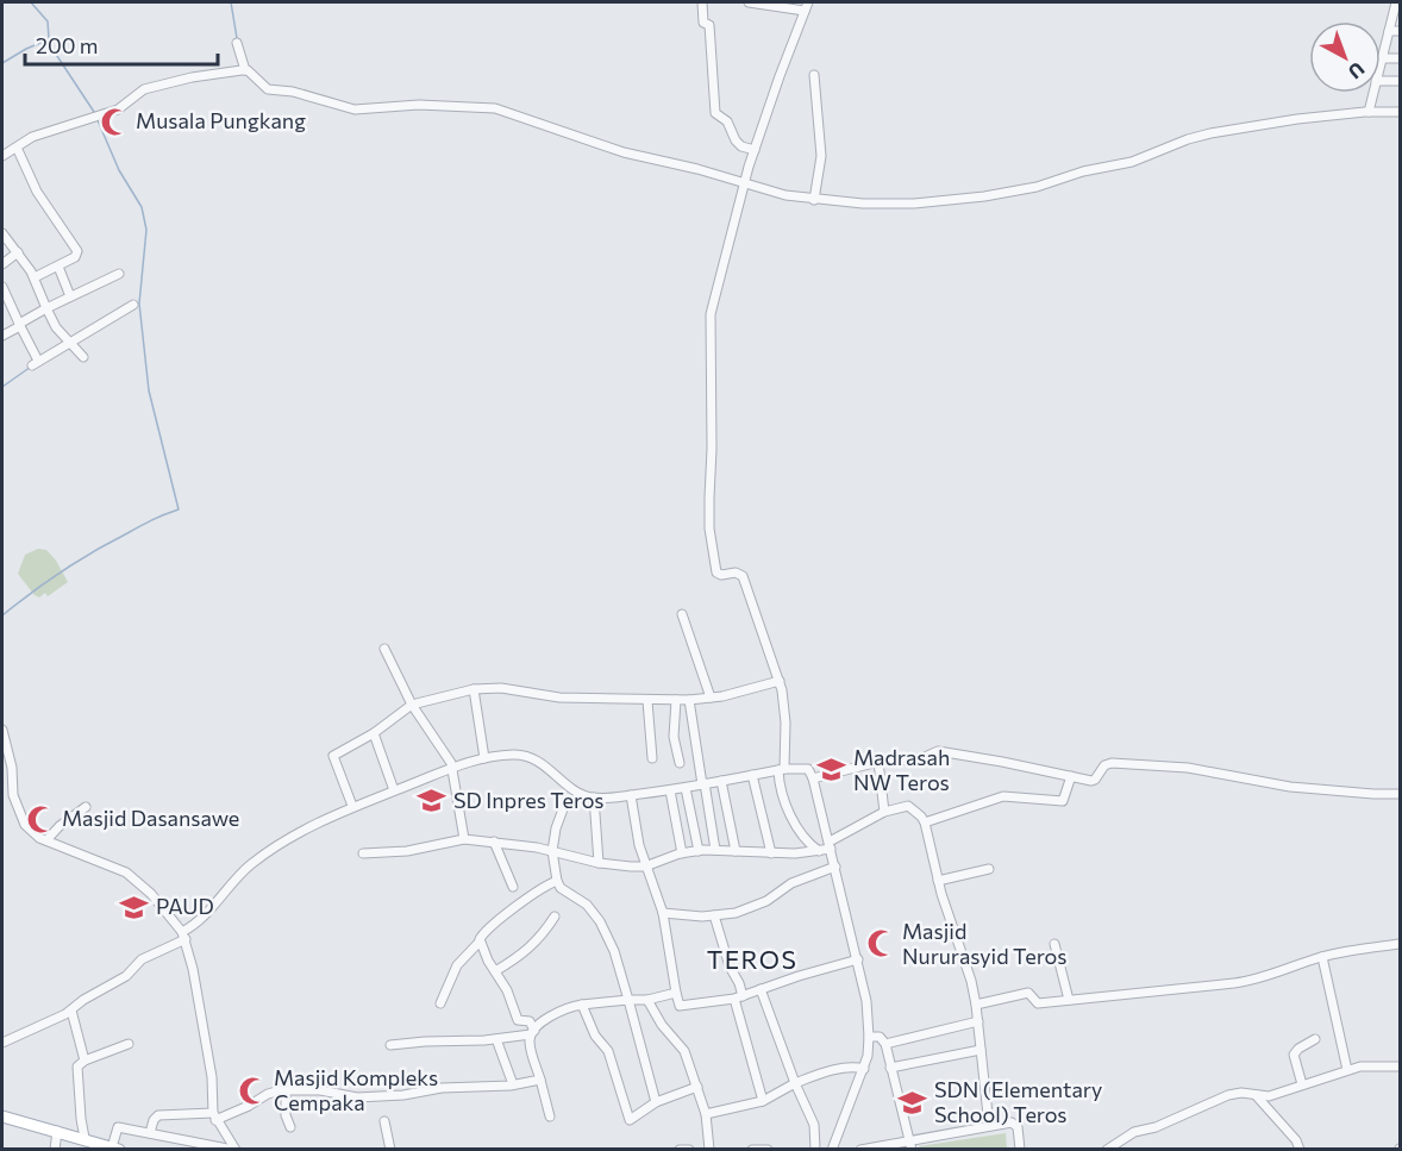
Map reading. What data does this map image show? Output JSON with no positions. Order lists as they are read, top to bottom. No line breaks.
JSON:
{"districts":["TEROS"],"places":{"mosque":["Musala Pungkang","Masjid Dasansawe","Masjid Nururasyid Teros","Masjid Kompleks Cempaka"],"school or university":["Madrasah NW Teros","SD Inpres Teros","PAUD","SDN (Elementary School) Teros"]},"scale_bar":"200 m","north":"bottom right"}
